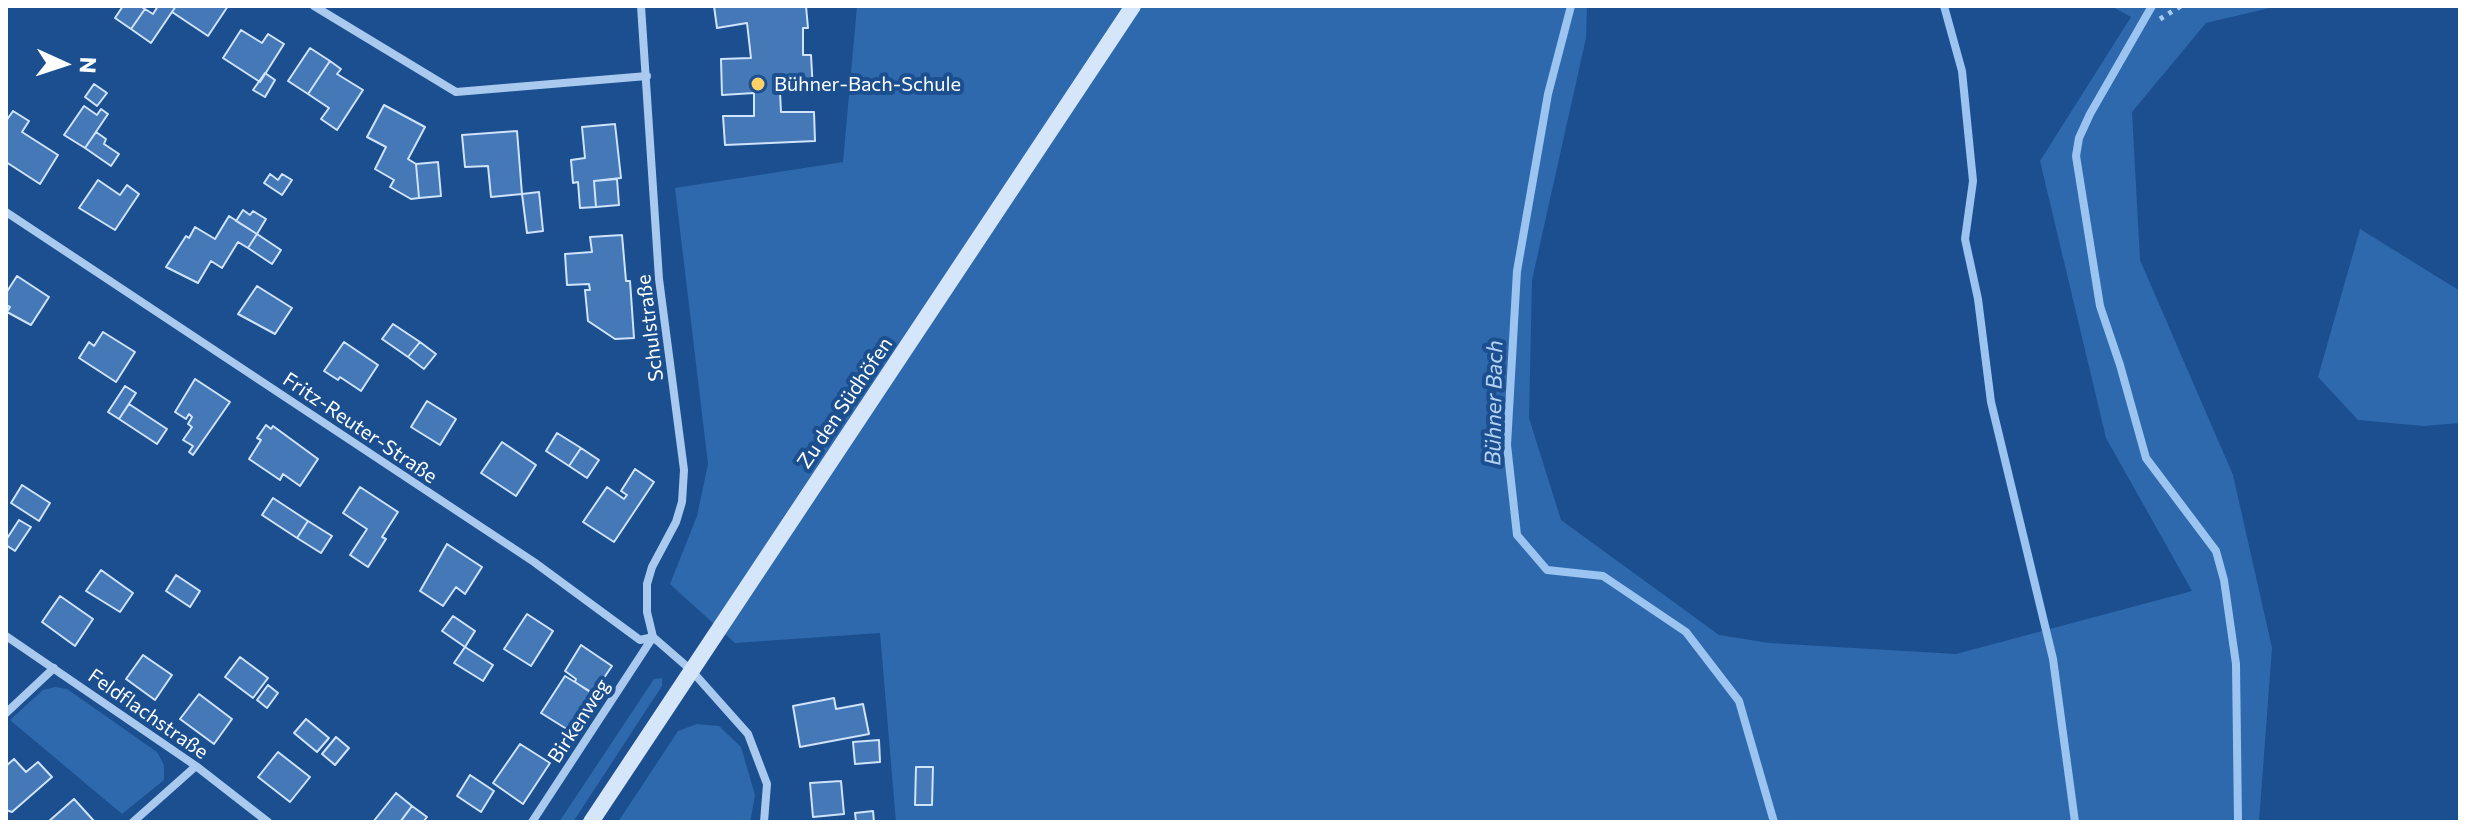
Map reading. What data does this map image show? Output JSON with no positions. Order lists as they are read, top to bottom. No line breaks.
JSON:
{"streets":{"street":["Schulstraße","Zu den Südhöfen","Fritz-Reuter-Straße","Feldflachstraße","Birkenweg"]},"crossings":[["Schulstraße","Fritz-Reuter-Straße"],["Schulstraße","Birkenweg"],["Zu den Südhöfen","Fritz-Reuter-Straße"],["Fritz-Reuter-Straße","Birkenweg"]],"water":["Bühner Bach"],"places":["Bühner-Bach-Schule"],"north":"right"}
